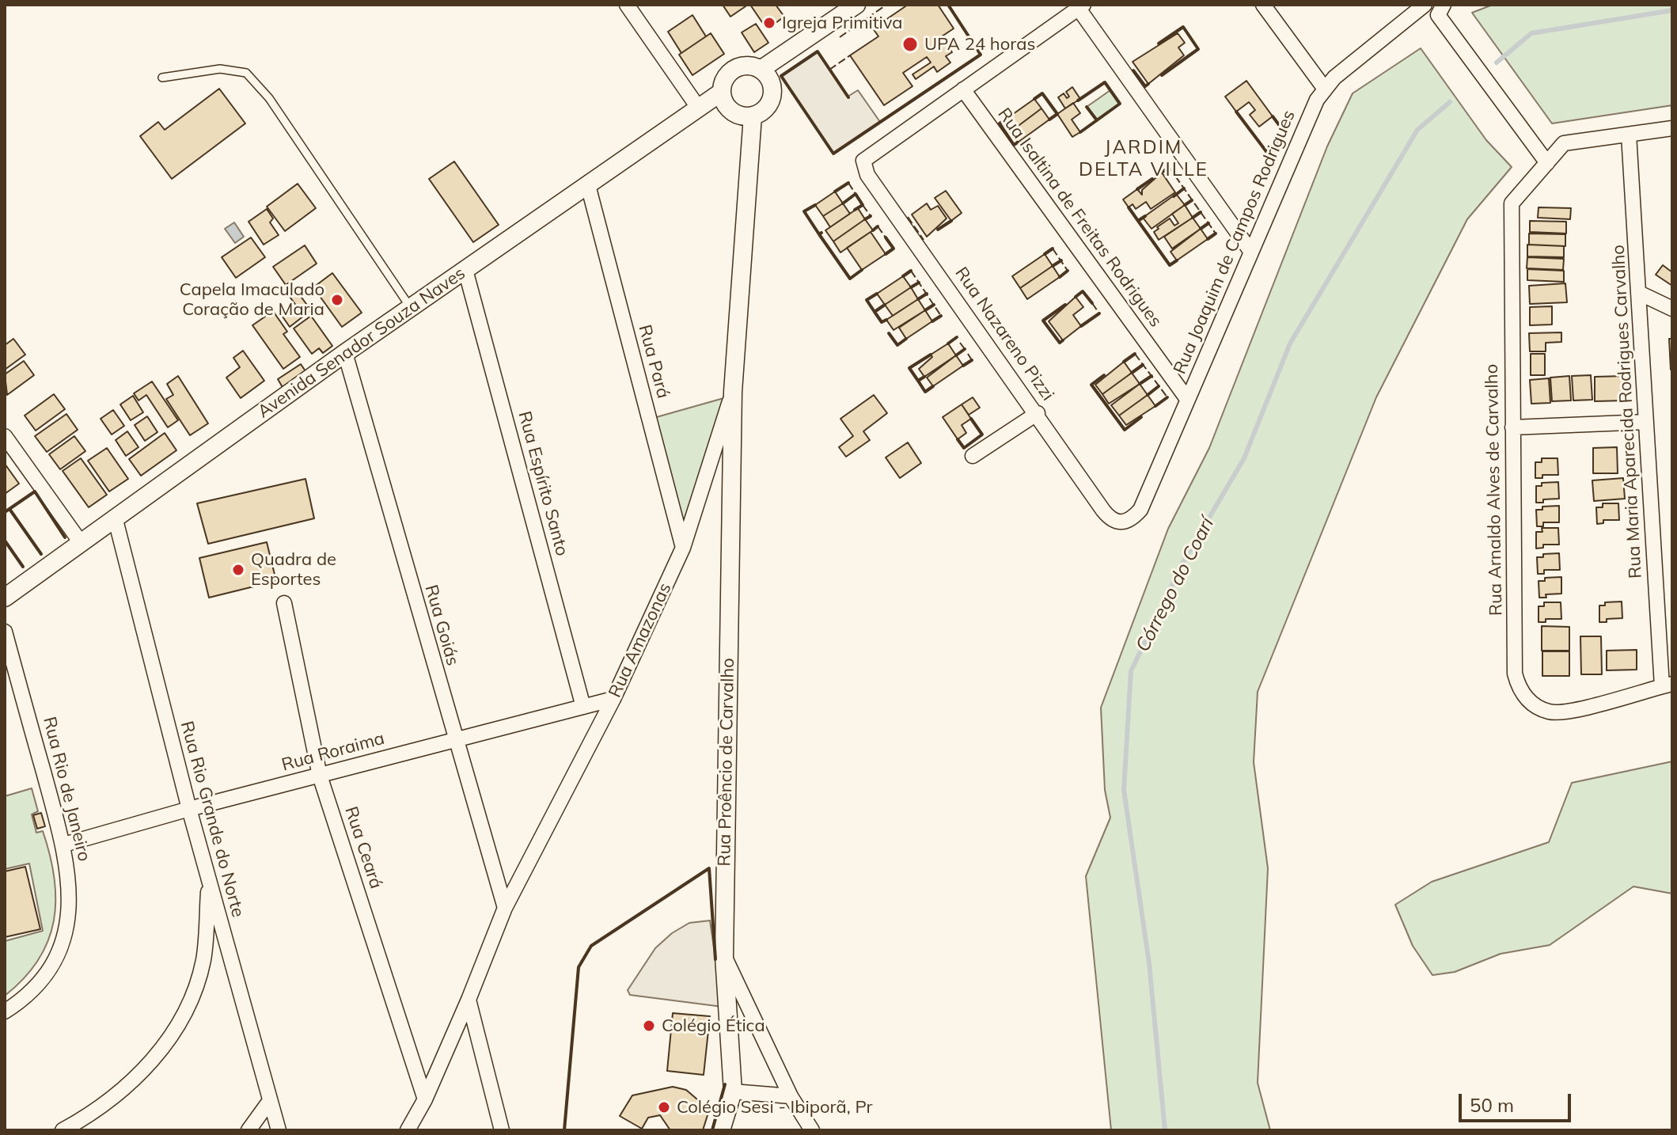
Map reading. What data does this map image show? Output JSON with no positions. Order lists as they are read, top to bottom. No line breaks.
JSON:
{"streets":{"street":["Rua Isaltina de Freitas Rodrigues","Rua Joaquim de Campos Rodrigues","Rua Nazareno Pizzi","Avenida Senador Souza Naves","Rua Pará","Rua Maria Aparecida Rodrigues Carvalho","Rua Espírito Santo","Rua Arnaldo Alves de Carvalho","Rua Goiás","Rua Amazonas","Rua Roraima","Rua Proêncio de Carvalho","Rua Rio de Janeiro","Rua Rio Grande do Norte","Rua Ceará"]},"crossings":[["Rua Isaltina de Freitas Rodrigues","Rua Joaquim de Campos Rodrigues"],["Rua Isaltina de Freitas Rodrigues","Rua Nazareno Pizzi"],["Rua Joaquim de Campos Rodrigues","Rua Nazareno Pizzi"],["Avenida Senador Souza Naves","Rua Pará"],["Avenida Senador Souza Naves","Rua Espírito Santo"],["Avenida Senador Souza Naves","Rua Goiás"],["Avenida Senador Souza Naves","Rua Amazonas"],["Avenida Senador Souza Naves","Rua Rio Grande do Norte"],["Rua Pará","Rua Amazonas"],["Rua Maria Aparecida Rodrigues Carvalho","Rua Arnaldo Alves de Carvalho"],["Rua Espírito Santo","Rua Roraima"],["Rua Goiás","Rua Amazonas"],["Rua Goiás","Rua Roraima"],["Rua Amazonas","Rua Roraima"],["Rua Amazonas","Rua Proêncio de Carvalho"],["Rua Amazonas","Rua Ceará"],["Rua Roraima","Rua Rio de Janeiro"],["Rua Roraima","Rua Rio Grande do Norte"],["Rua Roraima","Rua Ceará"]],"districts":["JARDIM DELTA VILLE"],"water":["Córrego do Coarí"],"places":["Igreja Primitiva","UPA 24 horas","Capela Imaculado Coração de Maria","Quadra de Esportes","Colégio Ética","Colégio Sesi - Ibiporã, Pr"],"scale_bar":"50 m"}
